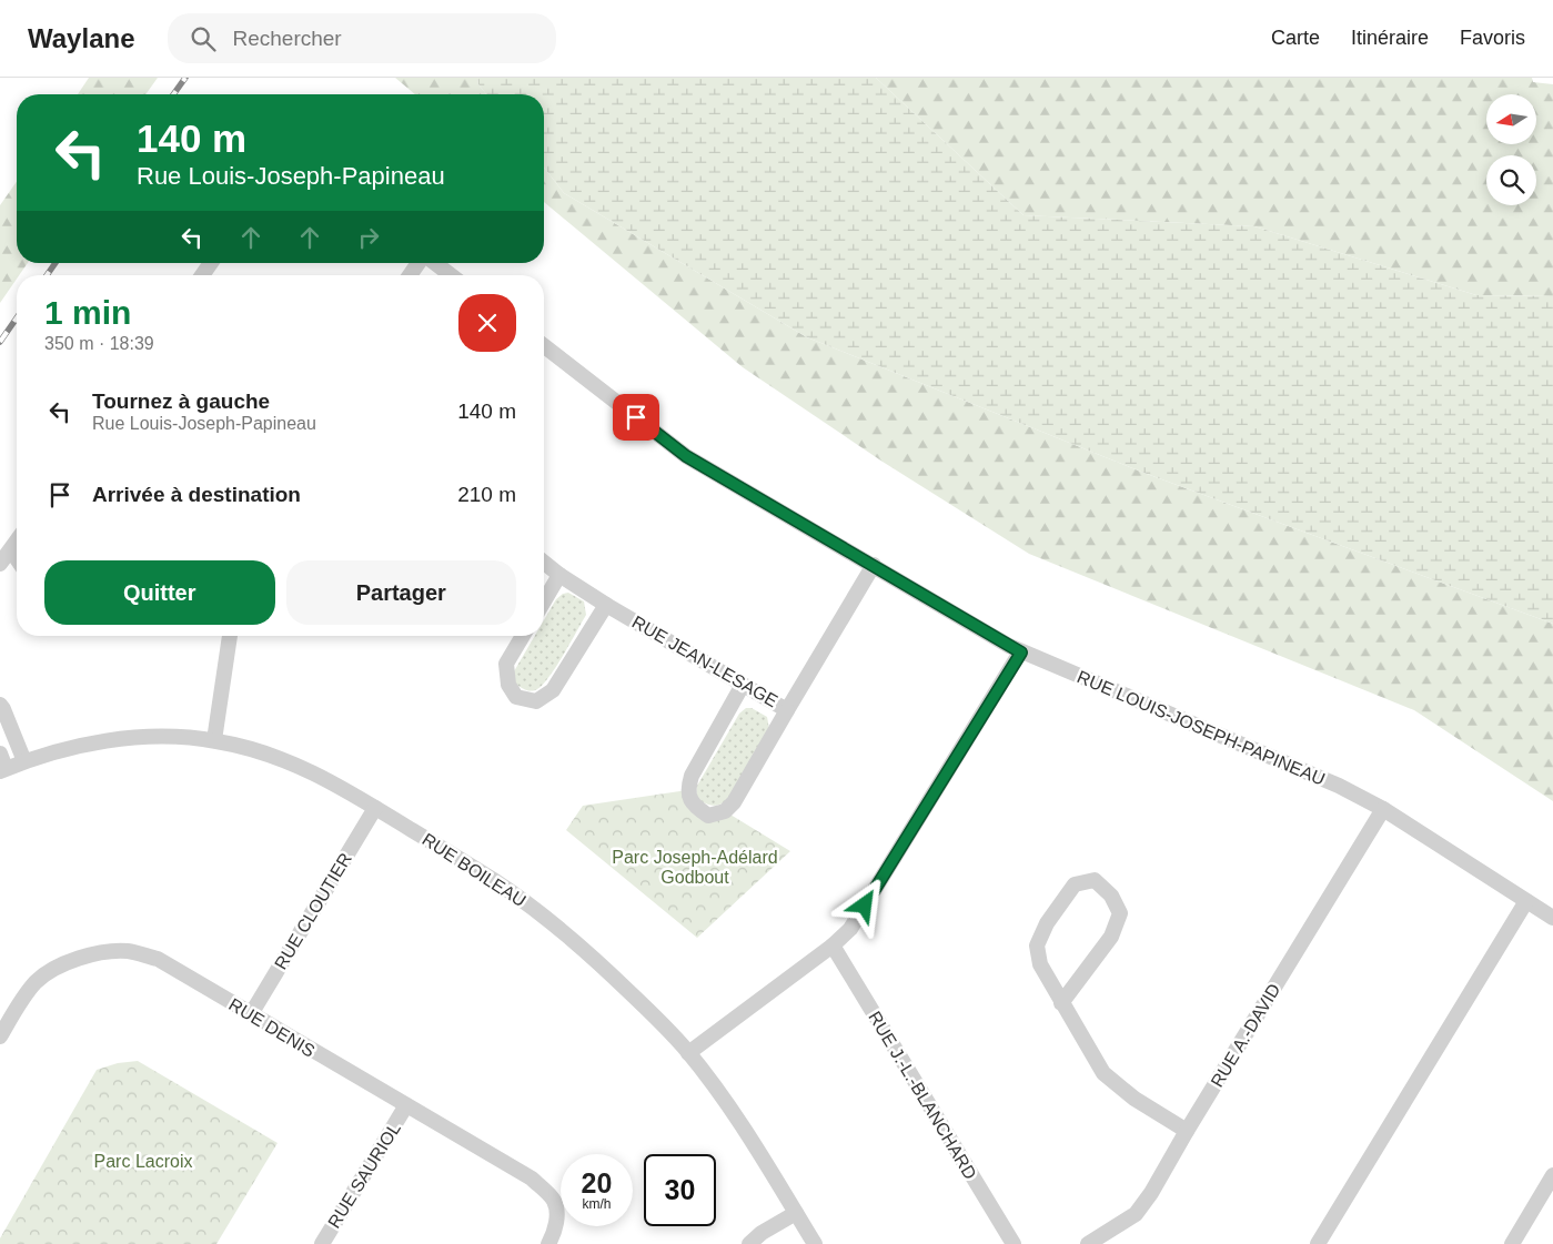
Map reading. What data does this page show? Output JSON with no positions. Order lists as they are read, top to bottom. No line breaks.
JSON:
{"streets":{"street":["RUE JEAN-LESAGE","RUE LOUIS-JOSEPH-PAPINEAU","RUE BOILEAU","RUE CLOUTIER","RUE DENIS","RUE A.-DAVID","RUE J.-L.-BLANCHARD","RUE SAURIOL"]},"crossings":[["RUE JEAN-LESAGE","RUE LOUIS-JOSEPH-PAPINEAU"],["RUE LOUIS-JOSEPH-PAPINEAU","RUE A.-DAVID"],["RUE BOILEAU","RUE CLOUTIER"],["RUE CLOUTIER","RUE DENIS"],["RUE DENIS","RUE SAURIOL"]],"parks":["Parc Joseph-Adélard Godbout","Parc Lacroix"],"north":"left","page":{"header":"Waylane","search":"Rechercher","nav":["Carte","Itinéraire","Favoris"],"turn":["140 m","Rue Louis-Joseph-Papineau"],"heading":["1 min","350 m · 18:39"],"list":[{"name":"Tournez à gauche","note":"Rue Louis-Joseph-Papineau","value":"140 m"},{"name":"Arrivée à destination","value":"210 m"}],"buttons":["Quitter","Partager"],"speed":"20 km/h","limit":"30"}}
